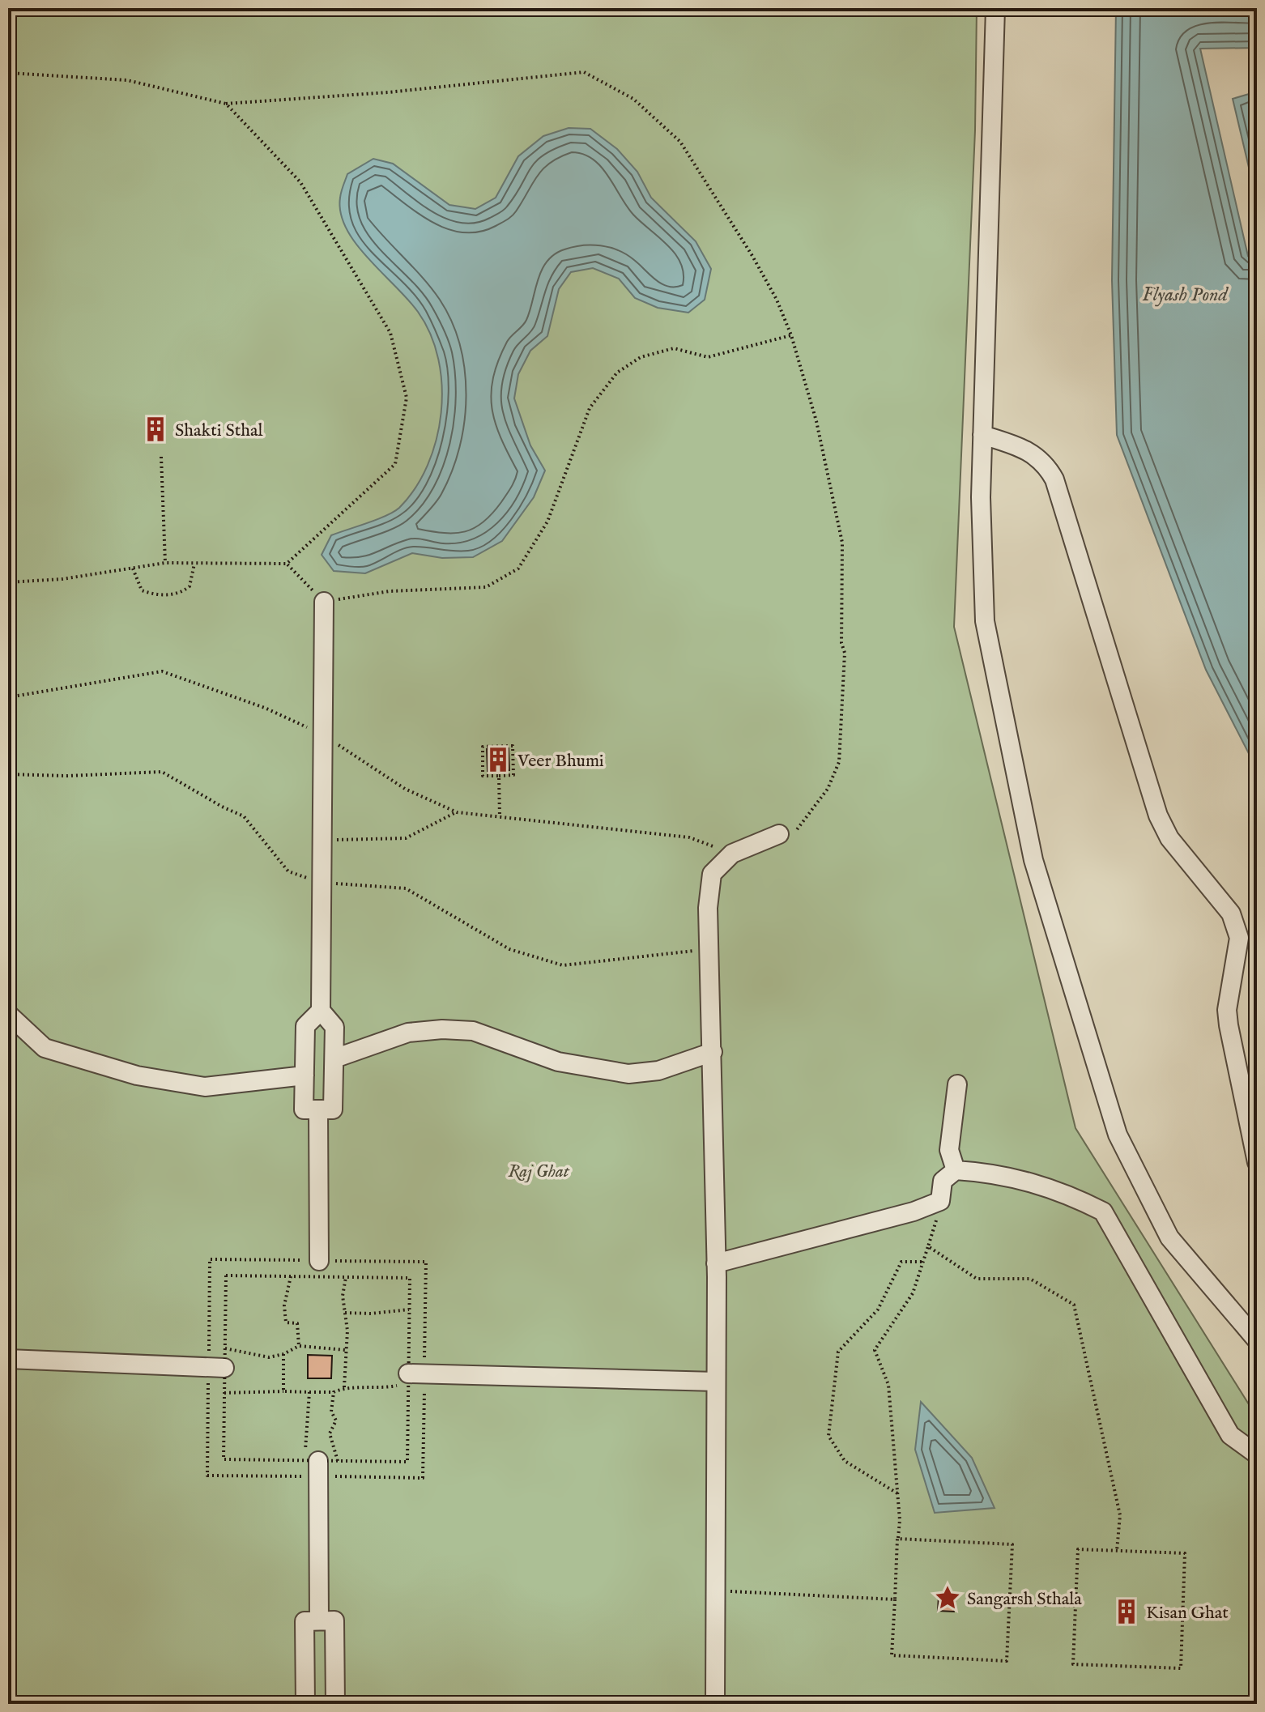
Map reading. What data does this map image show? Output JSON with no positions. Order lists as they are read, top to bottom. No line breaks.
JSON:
{"water":["Flyash Pond"],"parks":["Raj Ghat"],"places":{"building":["Shakti Sthal","Veer Bhumi","Kisan Ghat"],"place":["Sangarsh Sthala"]}}
